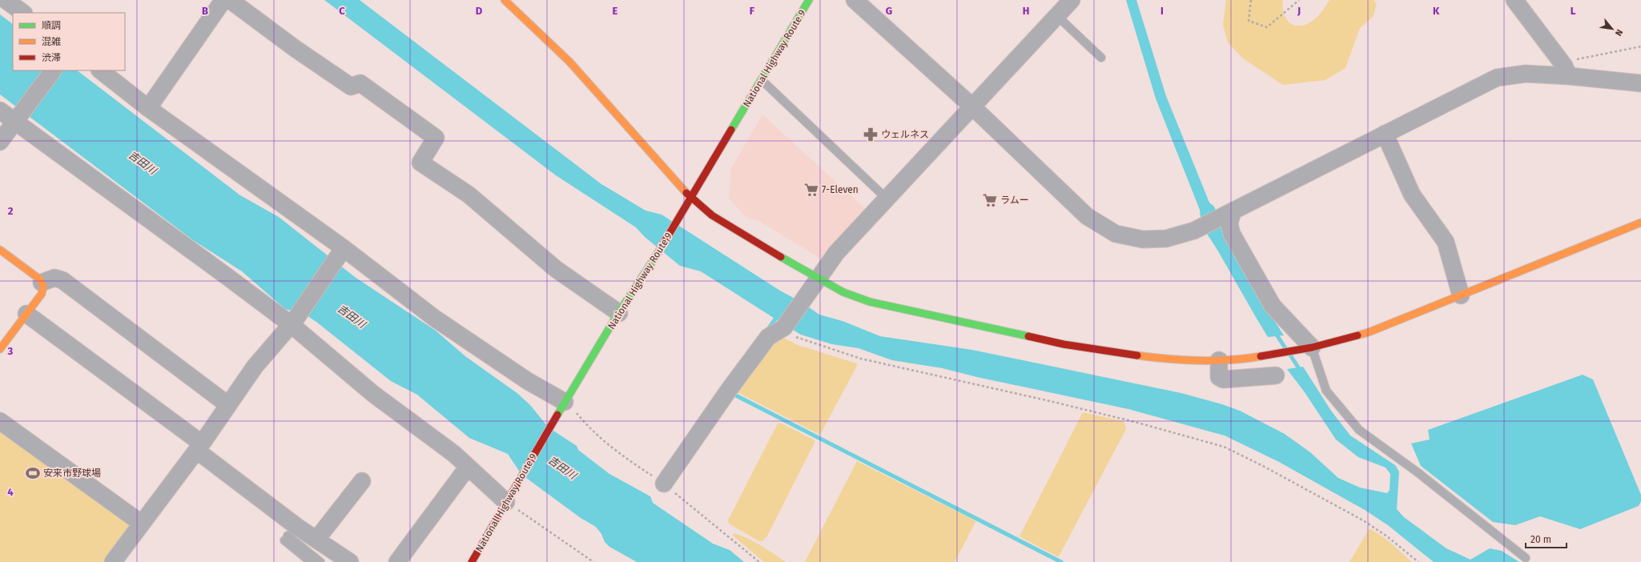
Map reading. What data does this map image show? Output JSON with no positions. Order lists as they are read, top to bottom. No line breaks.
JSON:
{"streets":{"main road":["National Highway Route 9"]},"water":["吉田川"],"places":{"pharmacy":["ウェルネス"],"supermarket":["7-Eleven","ラムー"],"sports":["安来市野球場"]},"legend":["順調","混雑","渋滞"],"scale_bar":"20 m","north":"bottom right","grid":{"columns":["B","C","D","E","F","G","H","I","J","K","L"],"rows":["2","3","4"]}}
